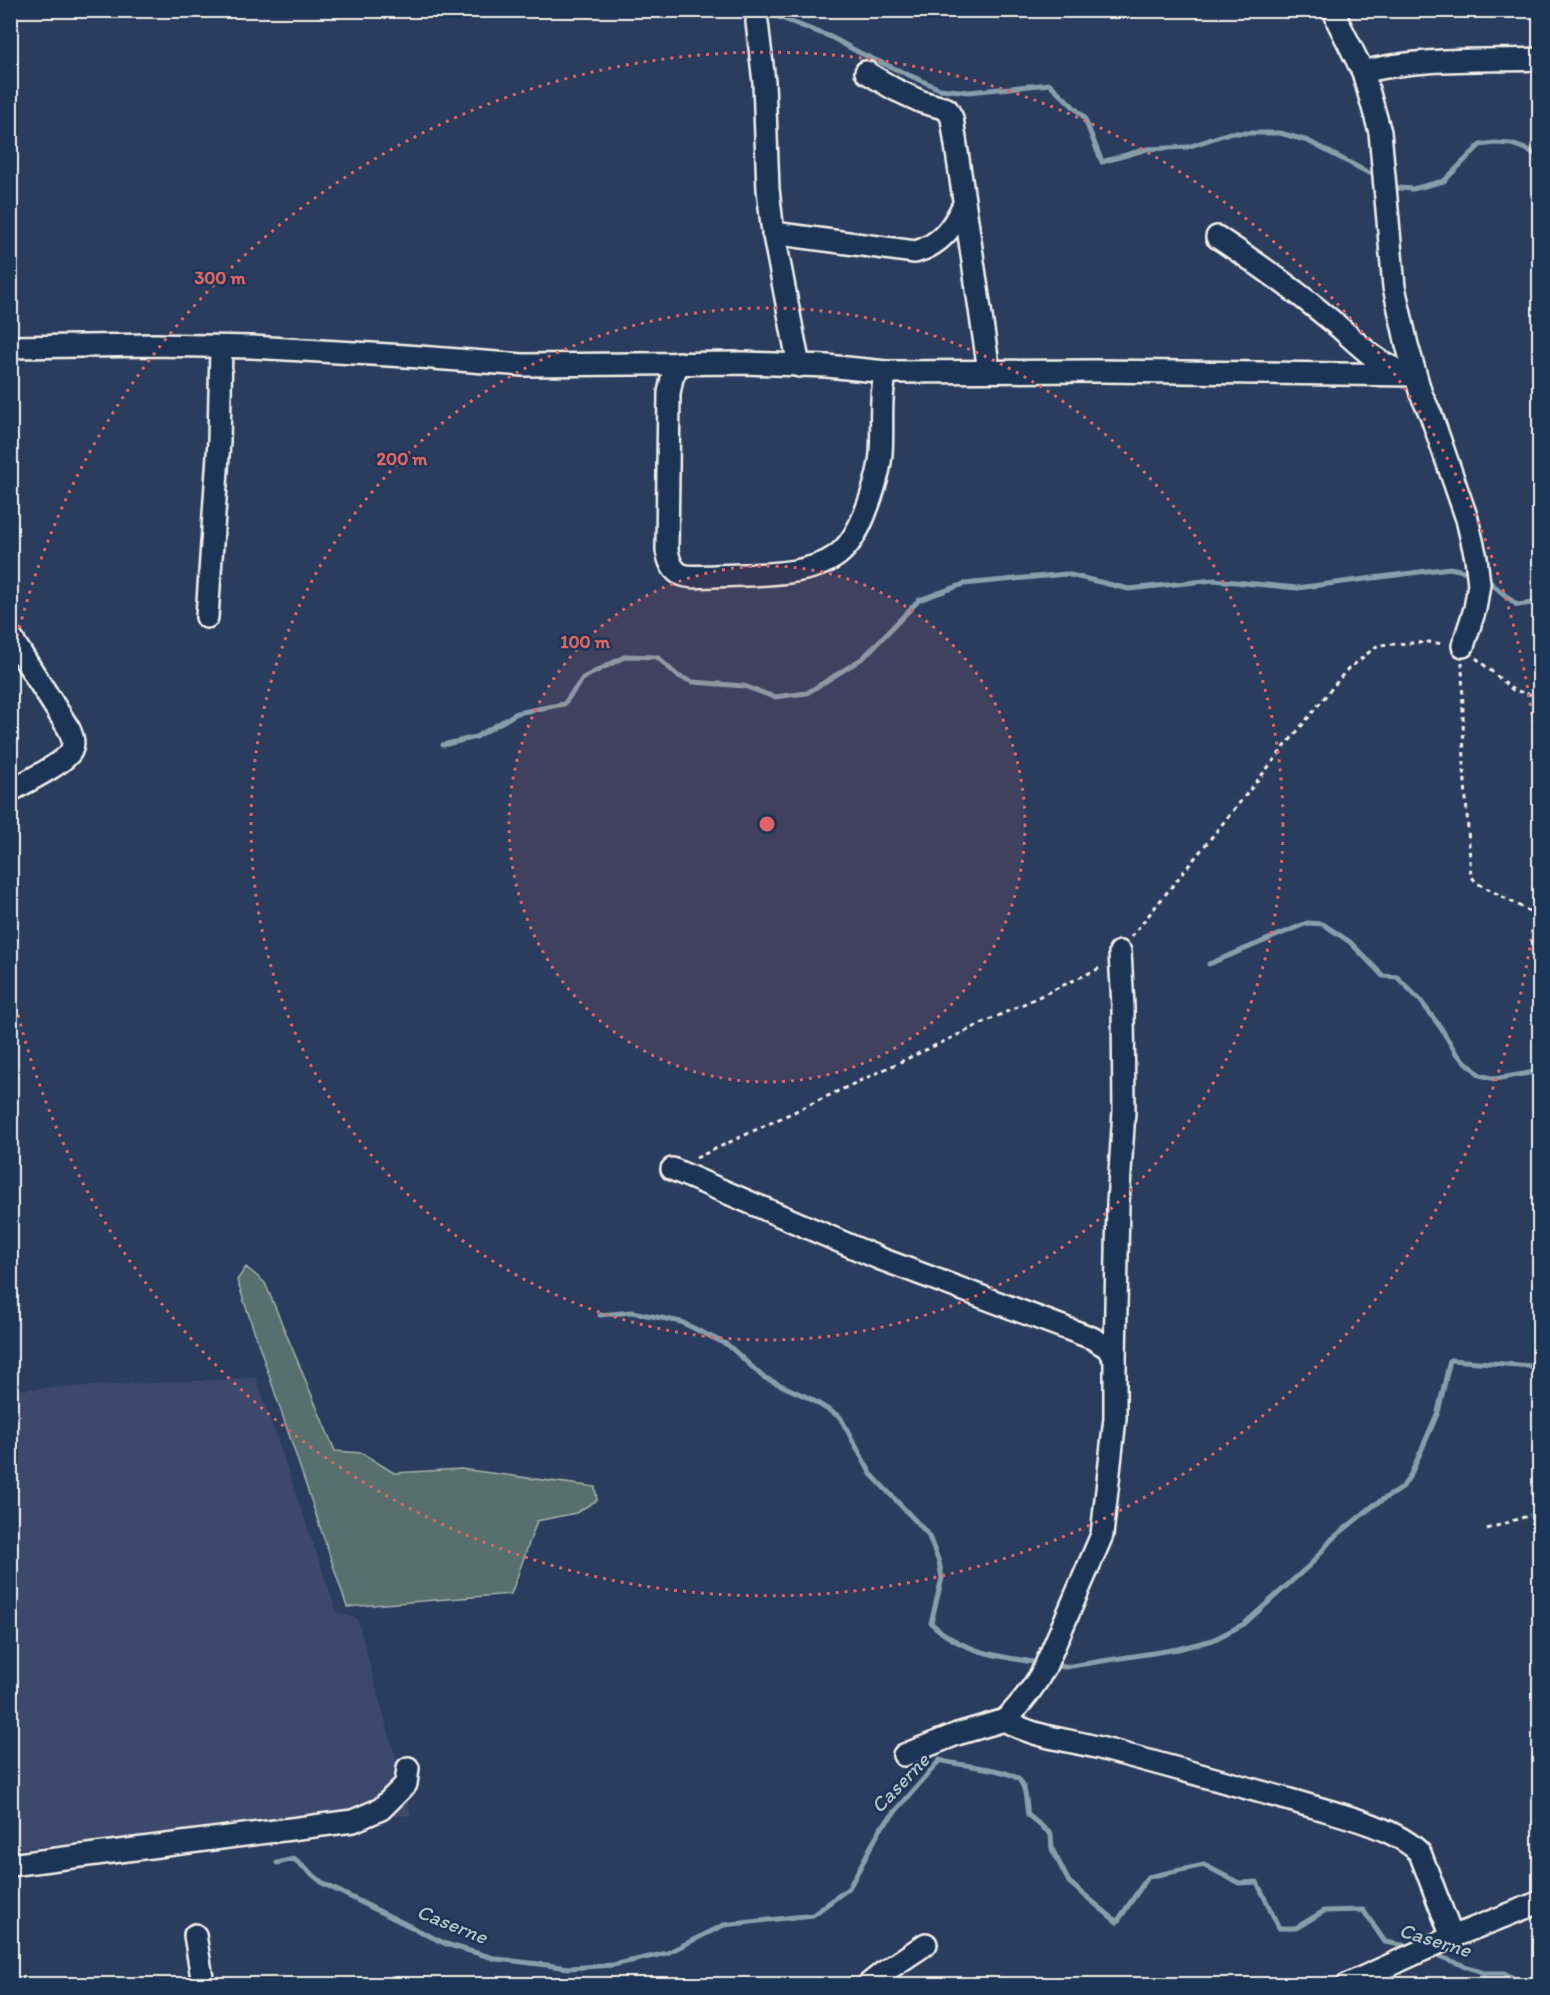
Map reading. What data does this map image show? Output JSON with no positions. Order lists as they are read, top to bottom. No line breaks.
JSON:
{"water":["Caserne"],"rings":["300 m","200 m","100 m"]}
